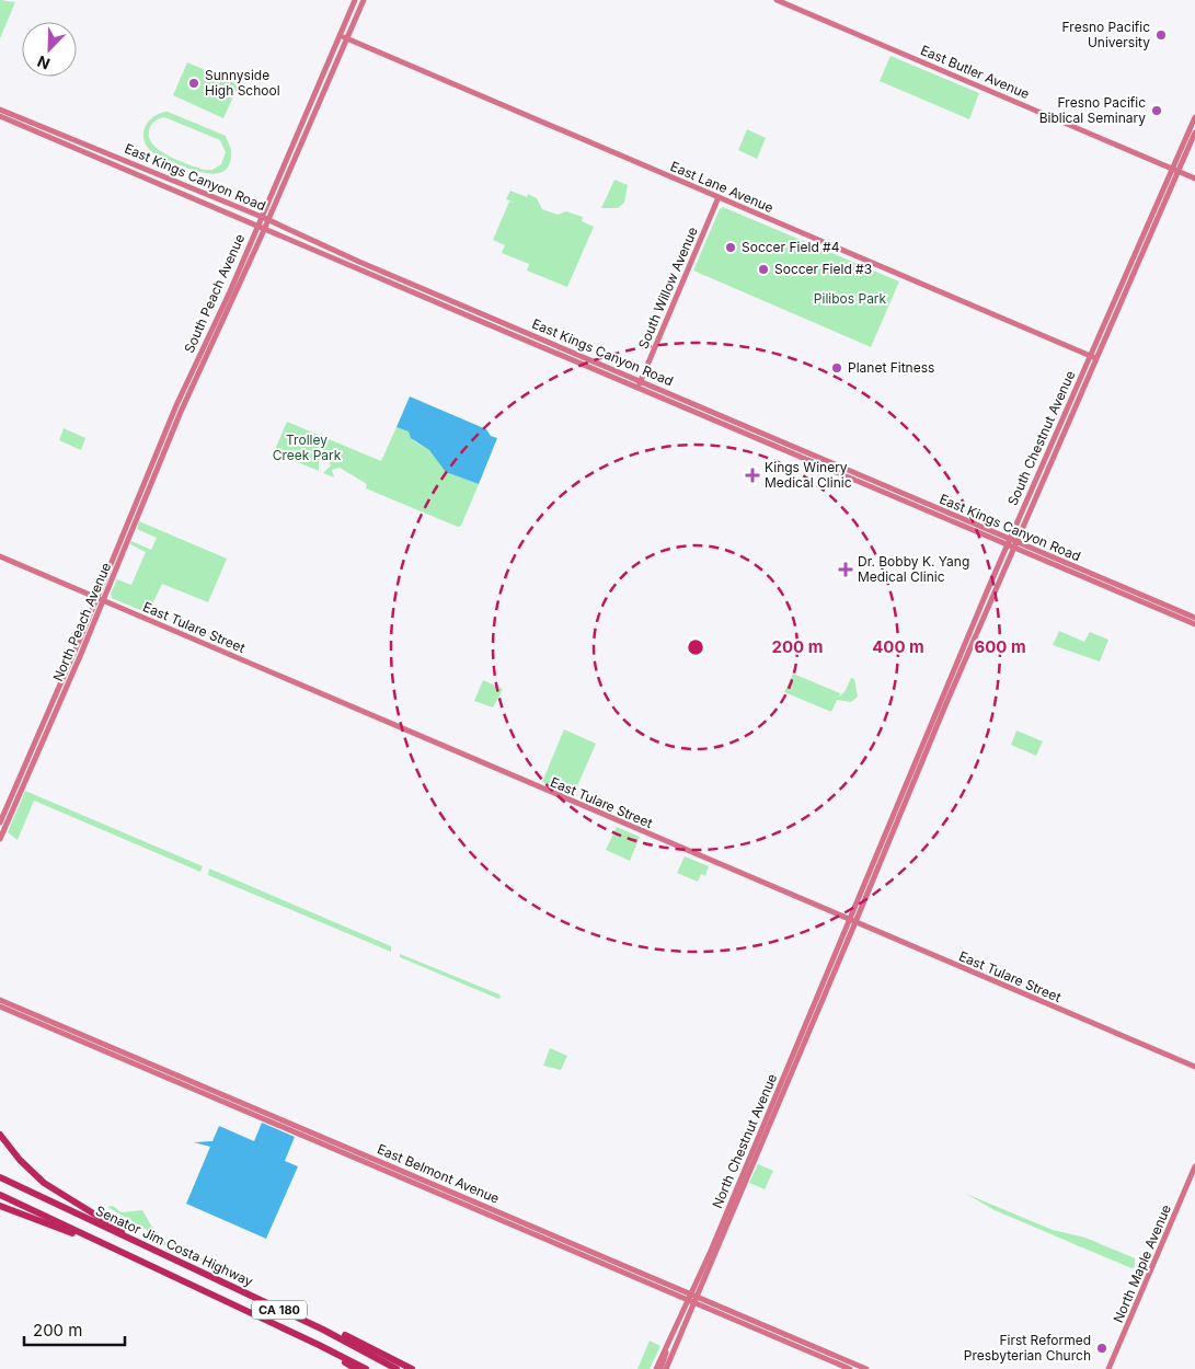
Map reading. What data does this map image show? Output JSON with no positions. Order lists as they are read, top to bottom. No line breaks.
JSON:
{"streets":{"highway":["Senator Jim Costa Highway","CA 180"],"main road":["East Butler Avenue","East Kings Canyon Road","East Lane Avenue","South Willow Avenue","South Peach Avenue","South Chestnut Avenue","North Peach Avenue","East Tulare Street","North Chestnut Avenue","East Belmont Avenue","North Maple Avenue"]},"crossings":[["East Butler Avenue","South Chestnut Avenue"],["East Kings Canyon Road","South Willow Avenue"],["East Kings Canyon Road","South Peach Avenue"],["East Kings Canyon Road","South Chestnut Avenue"],["East Lane Avenue","South Willow Avenue"],["East Lane Avenue","South Peach Avenue"],["East Lane Avenue","South Chestnut Avenue"],["South Peach Avenue","North Peach Avenue"],["South Peach Avenue","East Tulare Street"],["South Chestnut Avenue","East Tulare Street"],["South Chestnut Avenue","North Chestnut Avenue"],["North Peach Avenue","East Tulare Street"],["East Tulare Street","North Chestnut Avenue"],["North Chestnut Avenue","East Belmont Avenue"]],"parks":["Pilibos Park","Trolley Creek Park"],"places":{"other":["Fresno Pacific University","Sunnyside High School","Fresno Pacific Biblical Seminary","Soccer Field #4","Soccer Field #3","Planet Fitness","First Reformed Presbyterian Church"],"health":["Kings Winery Medical Clinic","Dr. Bobby K. Yang Medical Clinic"]},"scale_bar":"200 m","north":"bottom left","rings":["200 m","400 m","600 m"]}
